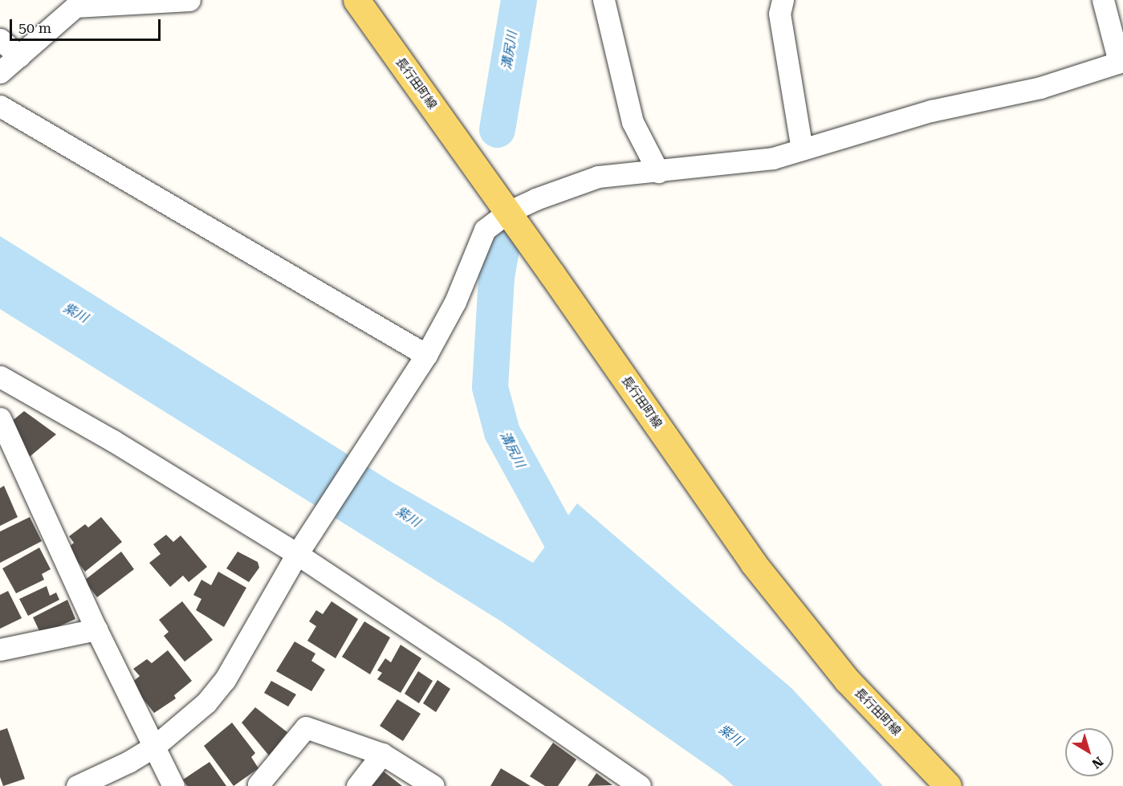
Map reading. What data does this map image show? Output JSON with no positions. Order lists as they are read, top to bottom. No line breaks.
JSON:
{"streets":{"main road":["長行田町線"]},"water":["溝尻川","紫川"],"scale_bar":"50 m","north":"bottom right"}
